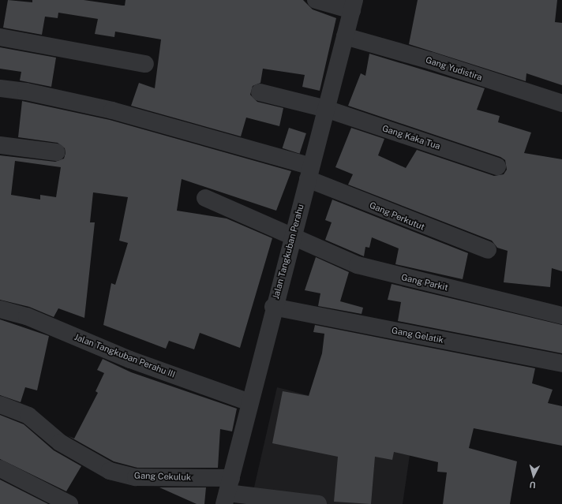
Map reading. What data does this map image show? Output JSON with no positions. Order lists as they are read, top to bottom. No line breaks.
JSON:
{"streets":{"street":["Gang Yudistira","Gang Kaka Tua","Gang Perkutut","Jalan Tangkuban Perahu","Gang Parkit","Gang Gelatik","Jalan Tangkuban Perahu III","Gang Cekuluk"]},"crossings":[["Gang Yudistira","Jalan Tangkuban Perahu"],["Gang Kaka Tua","Jalan Tangkuban Perahu"],["Gang Perkutut","Jalan Tangkuban Perahu"],["Jalan Tangkuban Perahu","Gang Parkit"],["Jalan Tangkuban Perahu","Gang Gelatik"],["Jalan Tangkuban Perahu","Jalan Tangkuban Perahu III"],["Jalan Tangkuban Perahu","Gang Cekuluk"]],"north":"bottom"}
